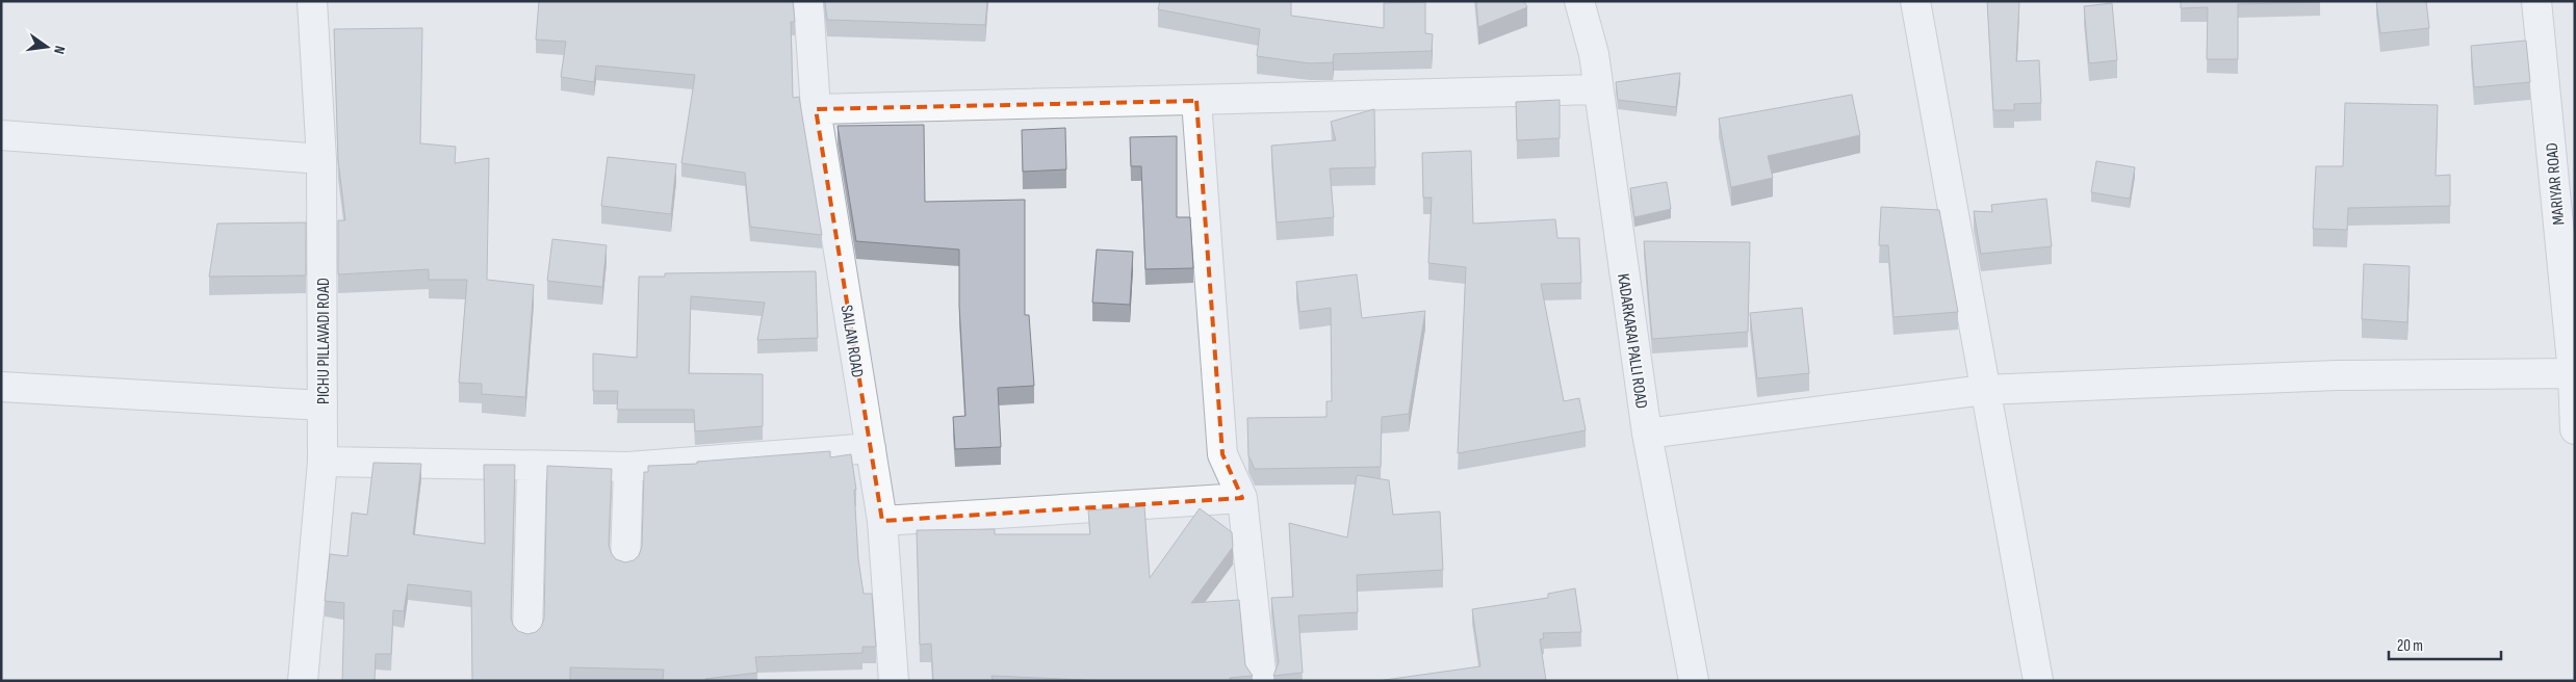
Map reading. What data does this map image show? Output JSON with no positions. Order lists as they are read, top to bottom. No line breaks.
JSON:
{"streets":{"street":["MARIYAR ROAD","PICHU PILLAVADI ROAD","SAILAN ROAD","KADARKARAI PALLI ROAD"]},"scale_bar":"20 m","north":"right"}
